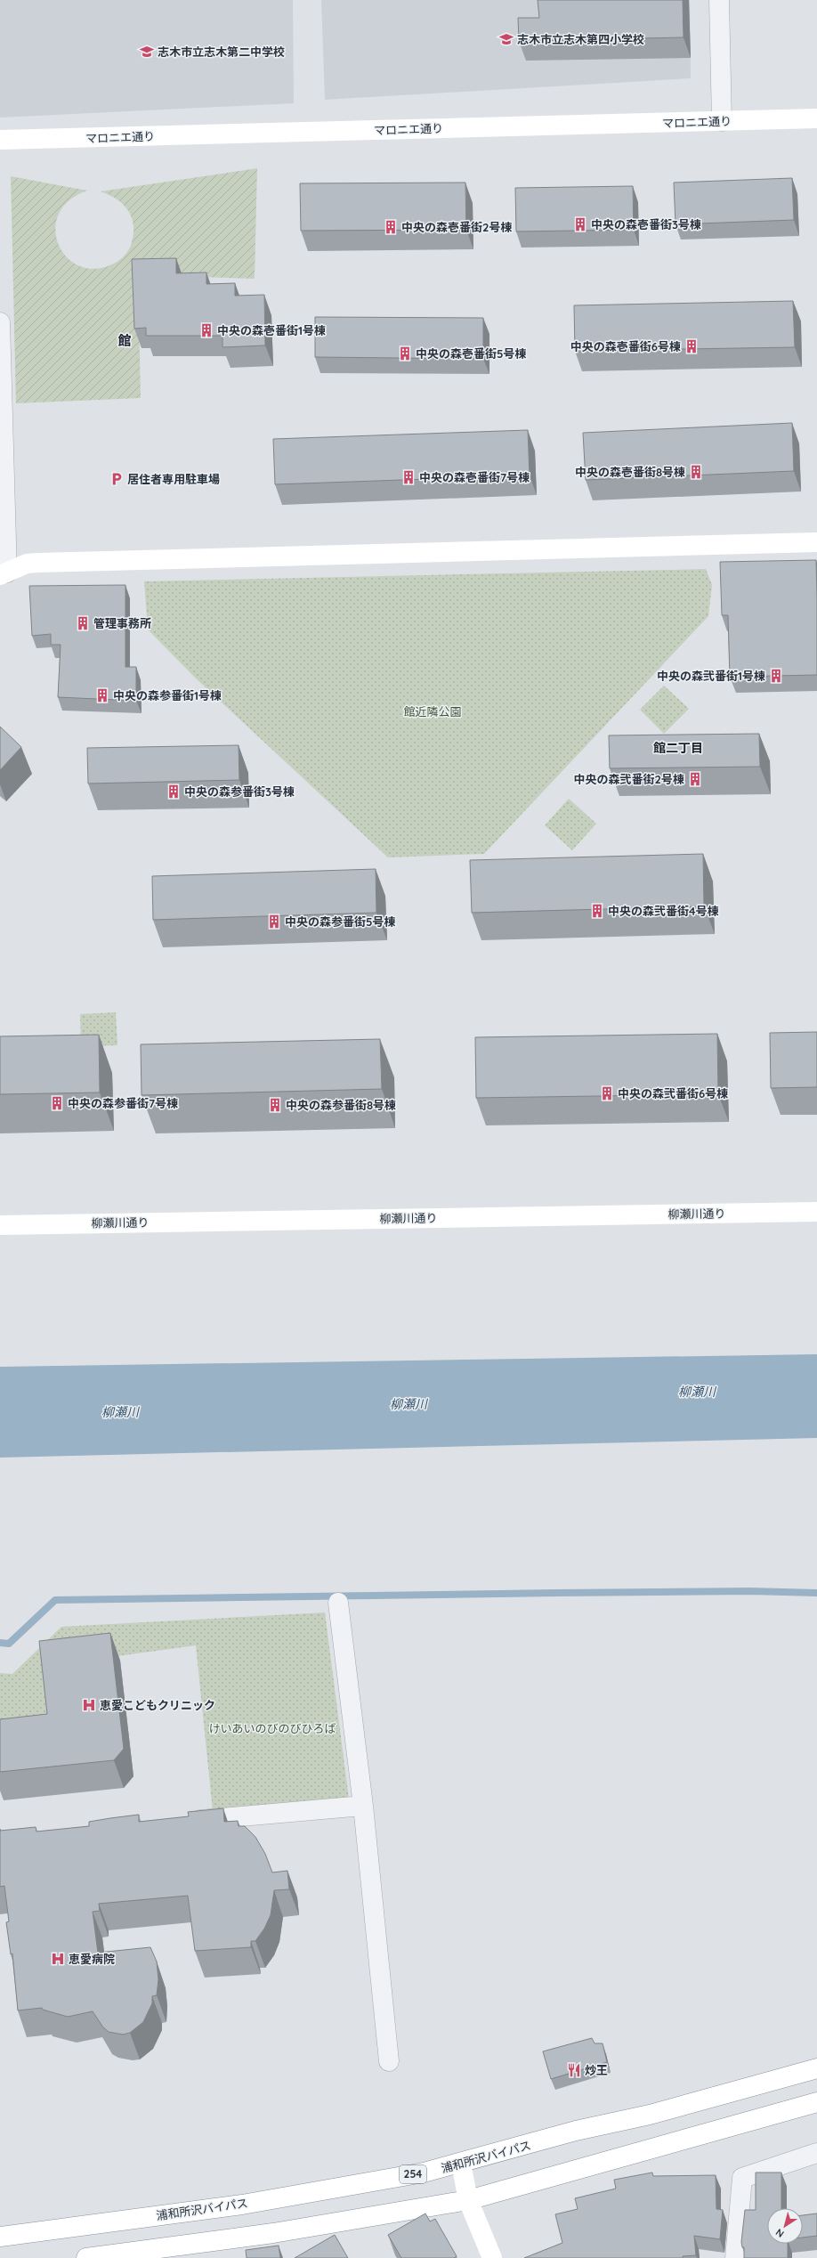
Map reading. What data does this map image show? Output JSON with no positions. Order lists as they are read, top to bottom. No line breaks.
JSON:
{"streets":{"main road":["マロニエ通り","柳瀬川通り","浦和所沢バイパス","254"]},"districts":["館","館二丁目"],"water":["柳瀬川"],"parks":["館近隣公園","けいあいのびのびひろば"],"places":{"school or university":["志木市立志木第四小学校","志木市立志木第二中学校"],"building":["中央の森壱番街3号棟","中央の森壱番街2号棟","中央の森壱番街1号棟","中央の森壱番街6号棟","中央の森壱番街5号棟","中央の森壱番街8号棟","中央の森壱番街7号棟","管理事務所","中央の森弐番街1号棟","中央の森参番街1号棟","中央の森弐番街2号棟","中央の森参番街3号棟","中央の森弐番街4号棟","中央の森参番街5号棟","中央の森弐番街6号棟","中央の森参番街7号棟","中央の森参番街8号棟"],"parking":["居住者専用駐車場"],"hospital":["恵愛こどもクリニック","恵愛病院"],"restaurant":["炒王"]},"north":"bottom left"}
